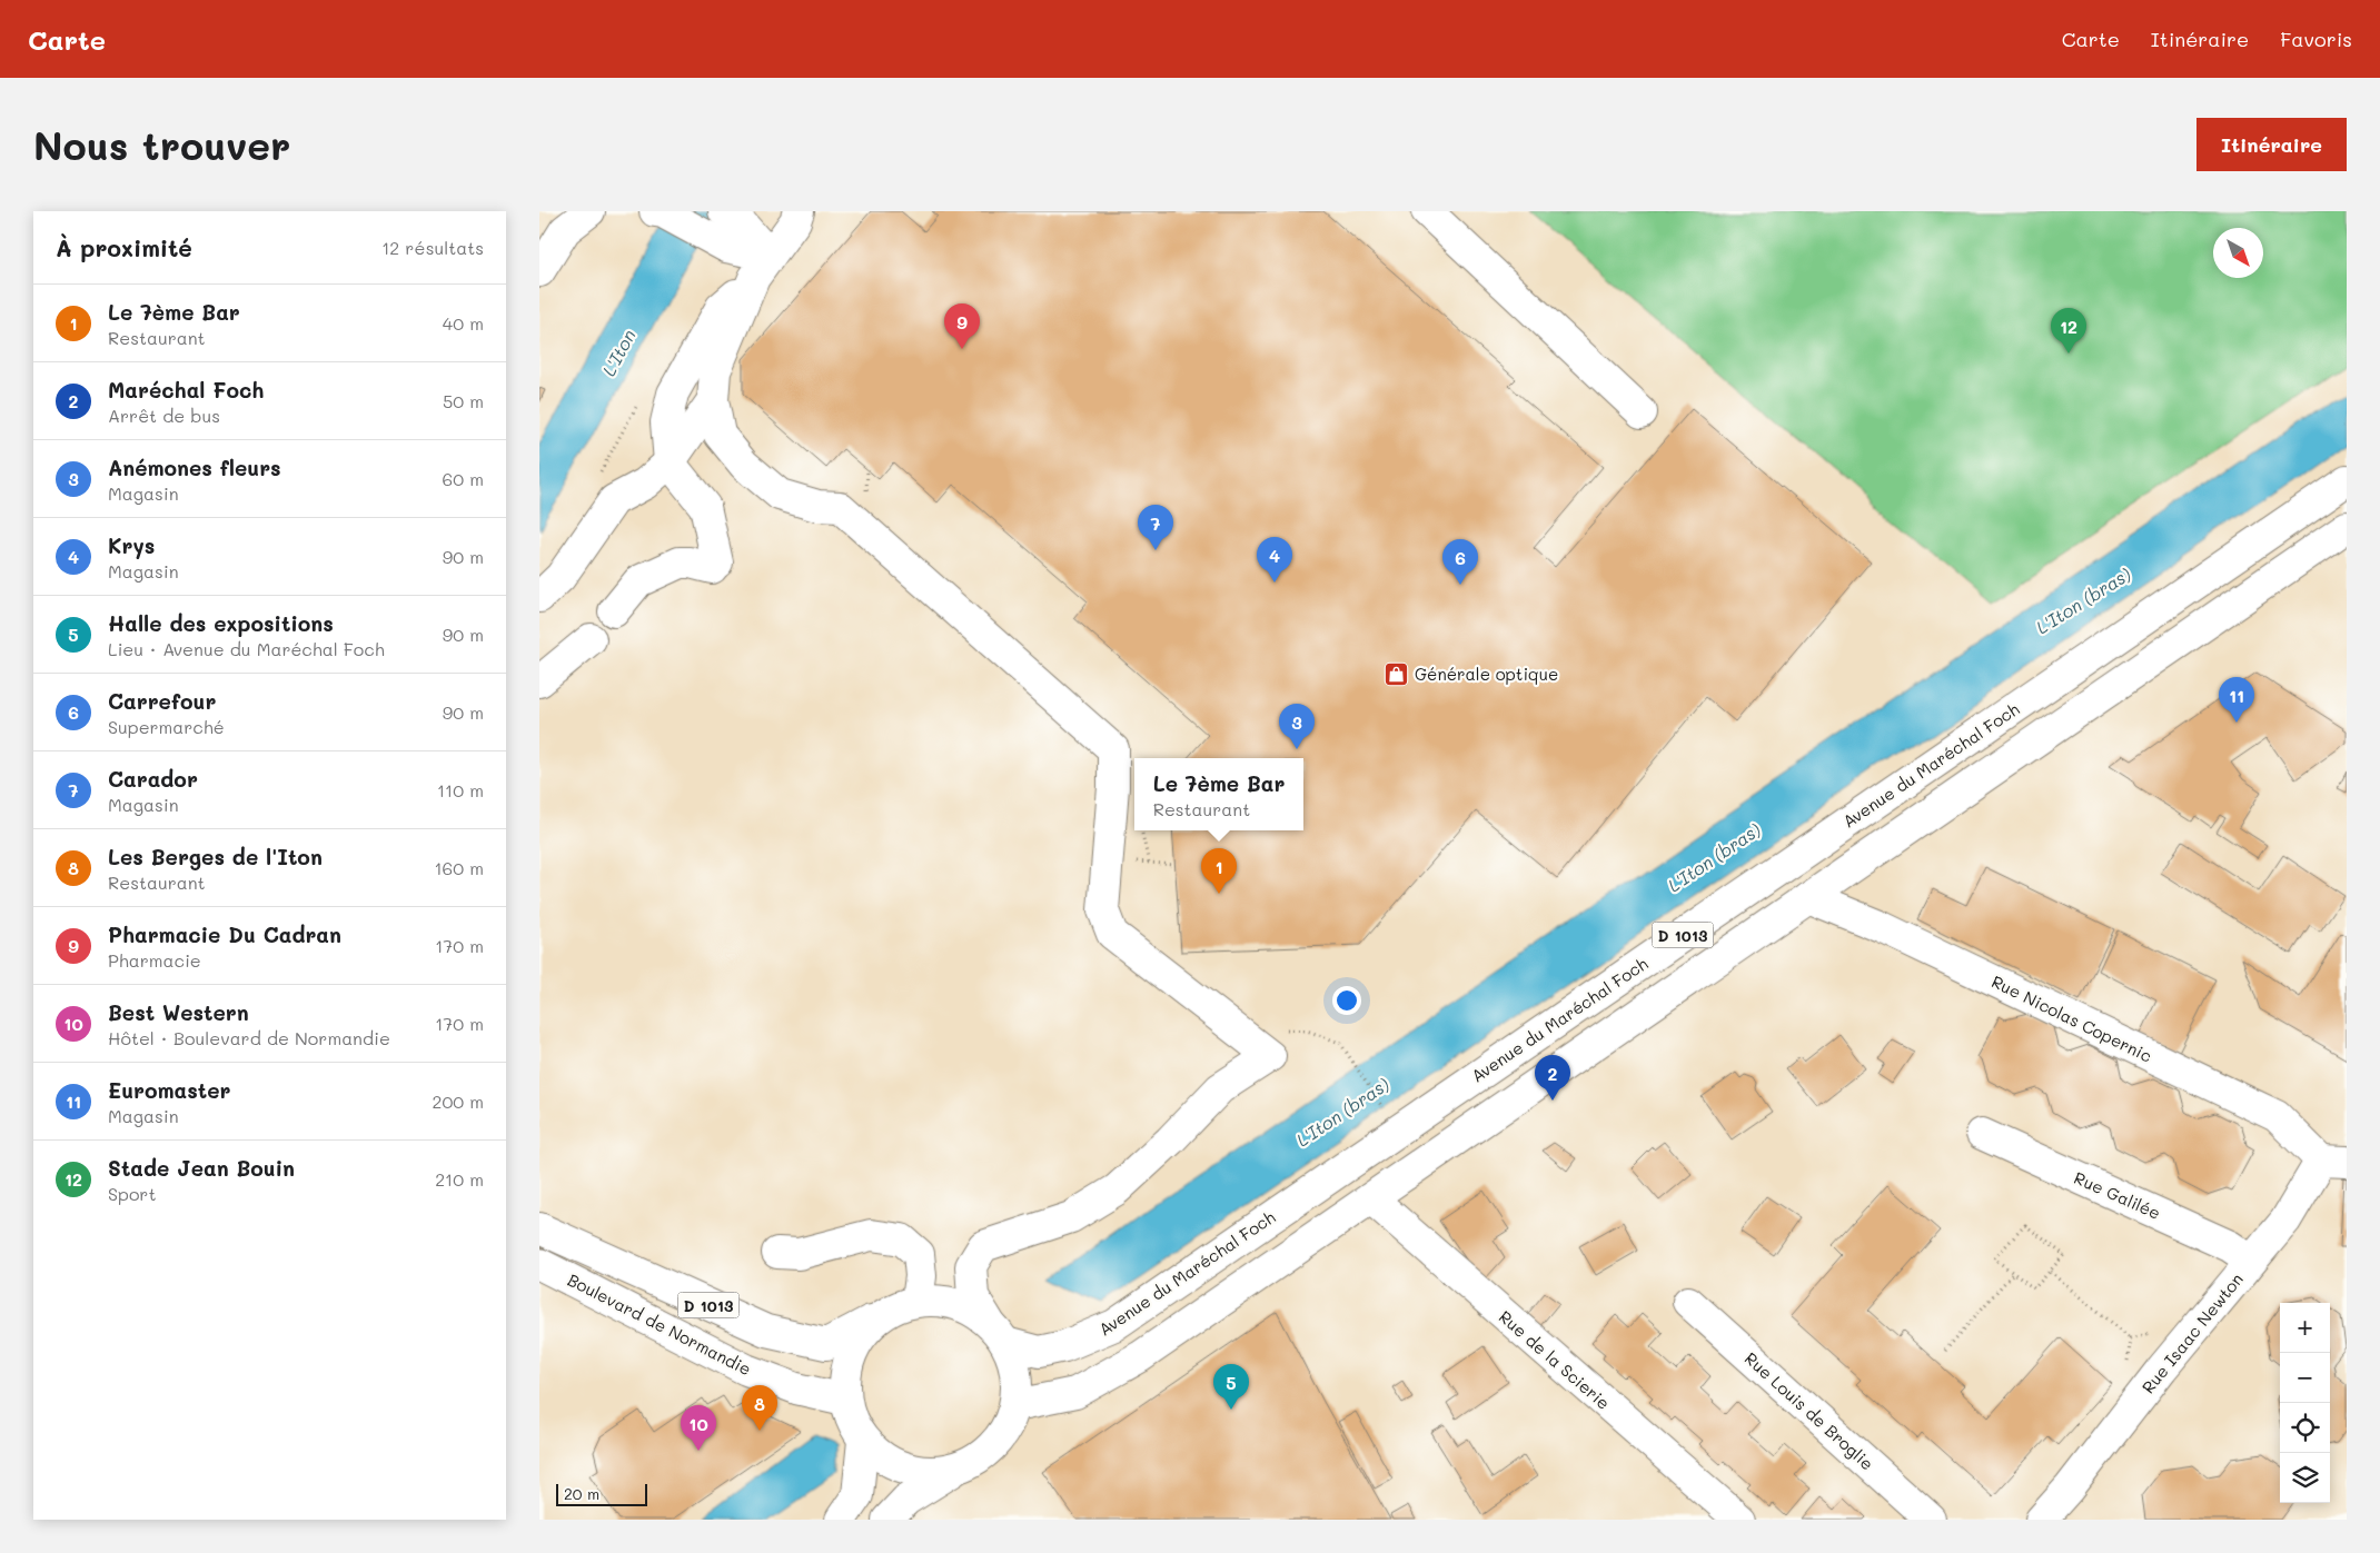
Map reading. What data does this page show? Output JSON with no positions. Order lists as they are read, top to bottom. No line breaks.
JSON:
{"streets":{"main road":["Avenue du Maréchal Foch","D 1013","Rue Nicolas Copernic","Rue Galilée","Boulevard de Normandie","Rue Isaac Newton","Rue de la Scierie","Rue Louis de Broglie"]},"crossings":[["Avenue du Maréchal Foch","D 1013"],["Avenue du Maréchal Foch","Boulevard de Normandie"],["D 1013","Rue Nicolas Copernic"],["D 1013","Boulevard de Normandie"],["D 1013","Rue de la Scierie"],["Rue Nicolas Copernic","Rue Isaac Newton"],["Rue Galilée","Rue Isaac Newton"]],"water":["L'Iton","L'Iton (bras)"],"places":{"shop":["Générale optique"]},"scale_bar":"20 m","north":"bottom right","page":{"header":"Carte","nav":["Carte","Itinéraire","Favoris"],"buttons":"Itinéraire","title":"Nous trouver","heading":["À proximité","12 résultats"],"list":[{"mark":"1","name":"Le 7ème Bar","note":"Restaurant","value":"40 m"},{"mark":"2","name":"Maréchal Foch","note":"Arrêt de bus","value":"50 m"},{"mark":"3","name":"Anémones fleurs","note":"Magasin","value":"60 m"},{"mark":"4","name":"Krys","note":"Magasin","value":"90 m"},{"mark":"5","name":"Halle des expositions","note":"Lieu · Avenue du Maréchal Foch","value":"90 m"},{"mark":"6","name":"Carrefour","note":"Supermarché","value":"90 m"},{"mark":"7","name":"Carador","note":"Magasin","value":"110 m"},{"mark":"8","name":"Les Berges de l'Iton","note":"Restaurant","value":"160 m"},{"mark":"9","name":"Pharmacie Du Cadran","note":"Pharmacie","value":"170 m"},{"mark":"10","name":"Best Western","note":"Hôtel · Boulevard de Normandie","value":"170 m"},{"mark":"11","name":"Euromaster","note":"Magasin","value":"200 m"},{"mark":"12","name":"Stade Jean Bouin","note":"Sport","value":"210 m"}],"pins":["9","12","7","4","6","11","3","1","2","5","8","10"],"popup":["Le 7ème Bar","Restaurant"],"map_buttons":["+","−"],"scale":"20 m"}}
